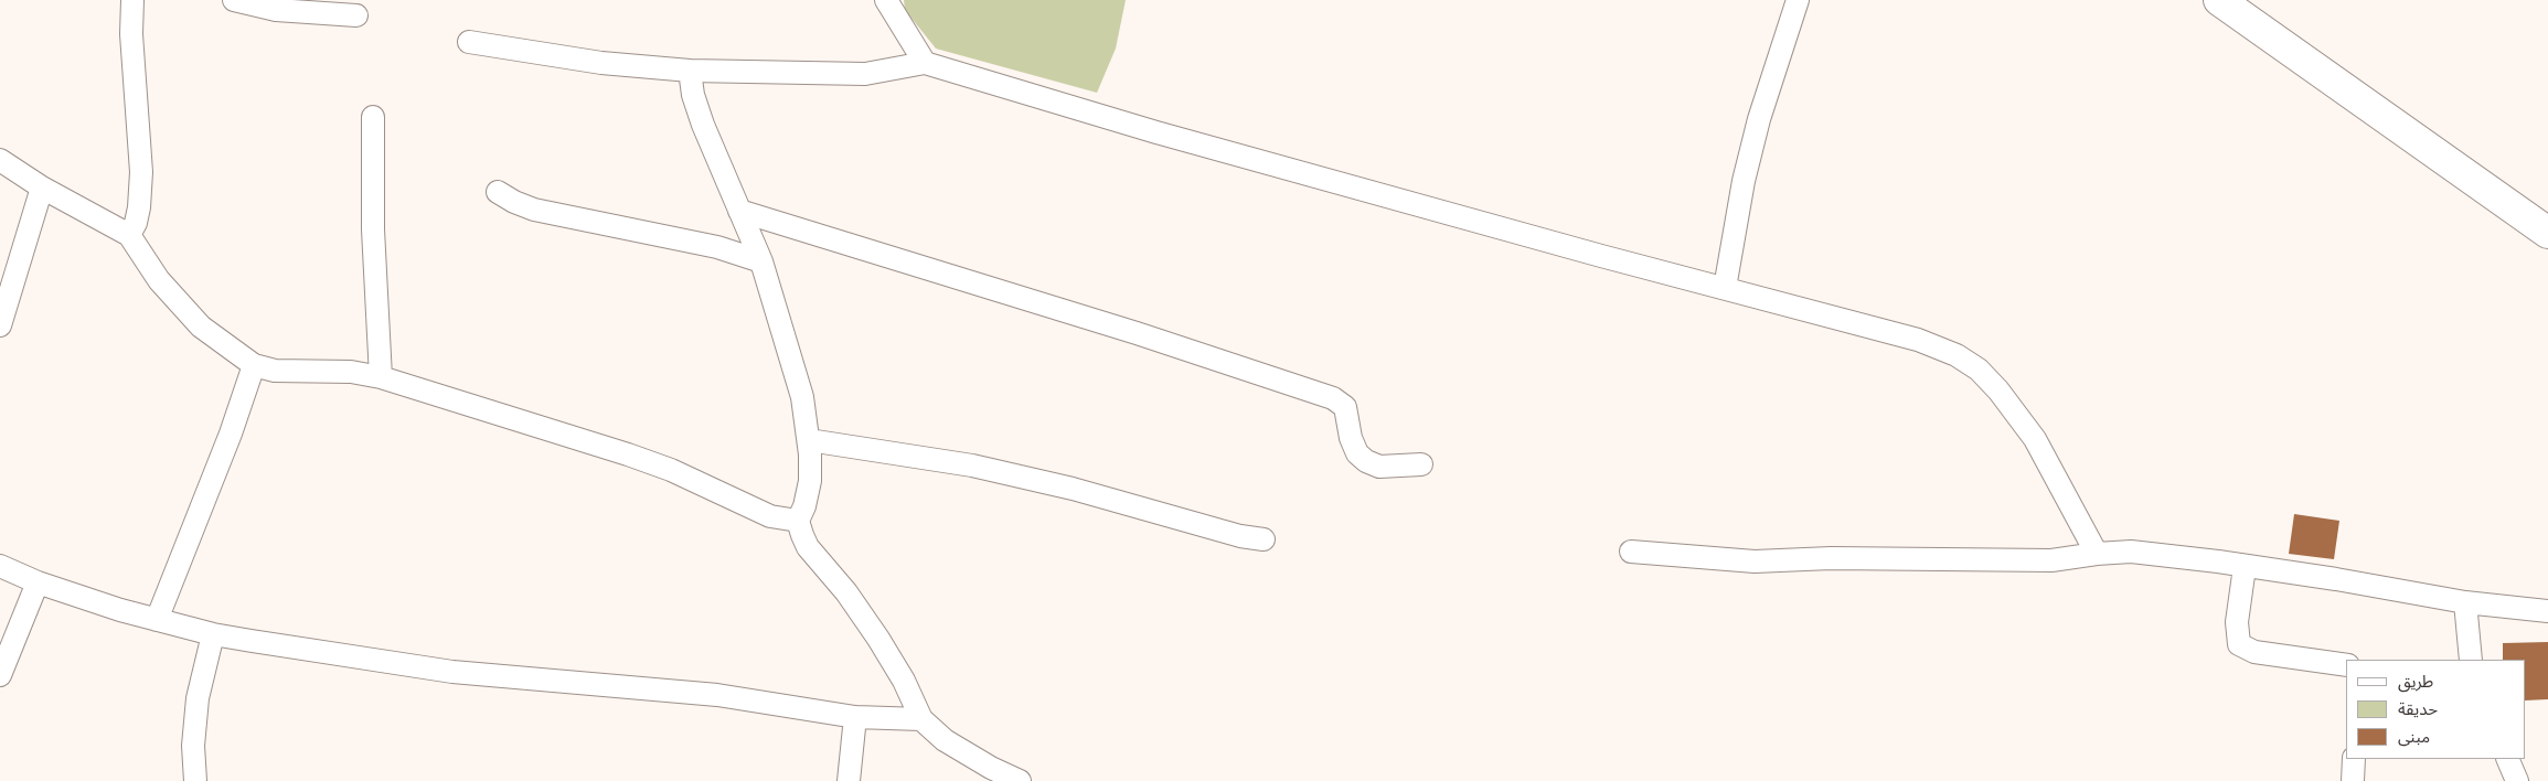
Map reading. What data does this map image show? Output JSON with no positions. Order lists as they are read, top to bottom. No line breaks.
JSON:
{"legend":["طريق","حديقة","مبنى"]}
